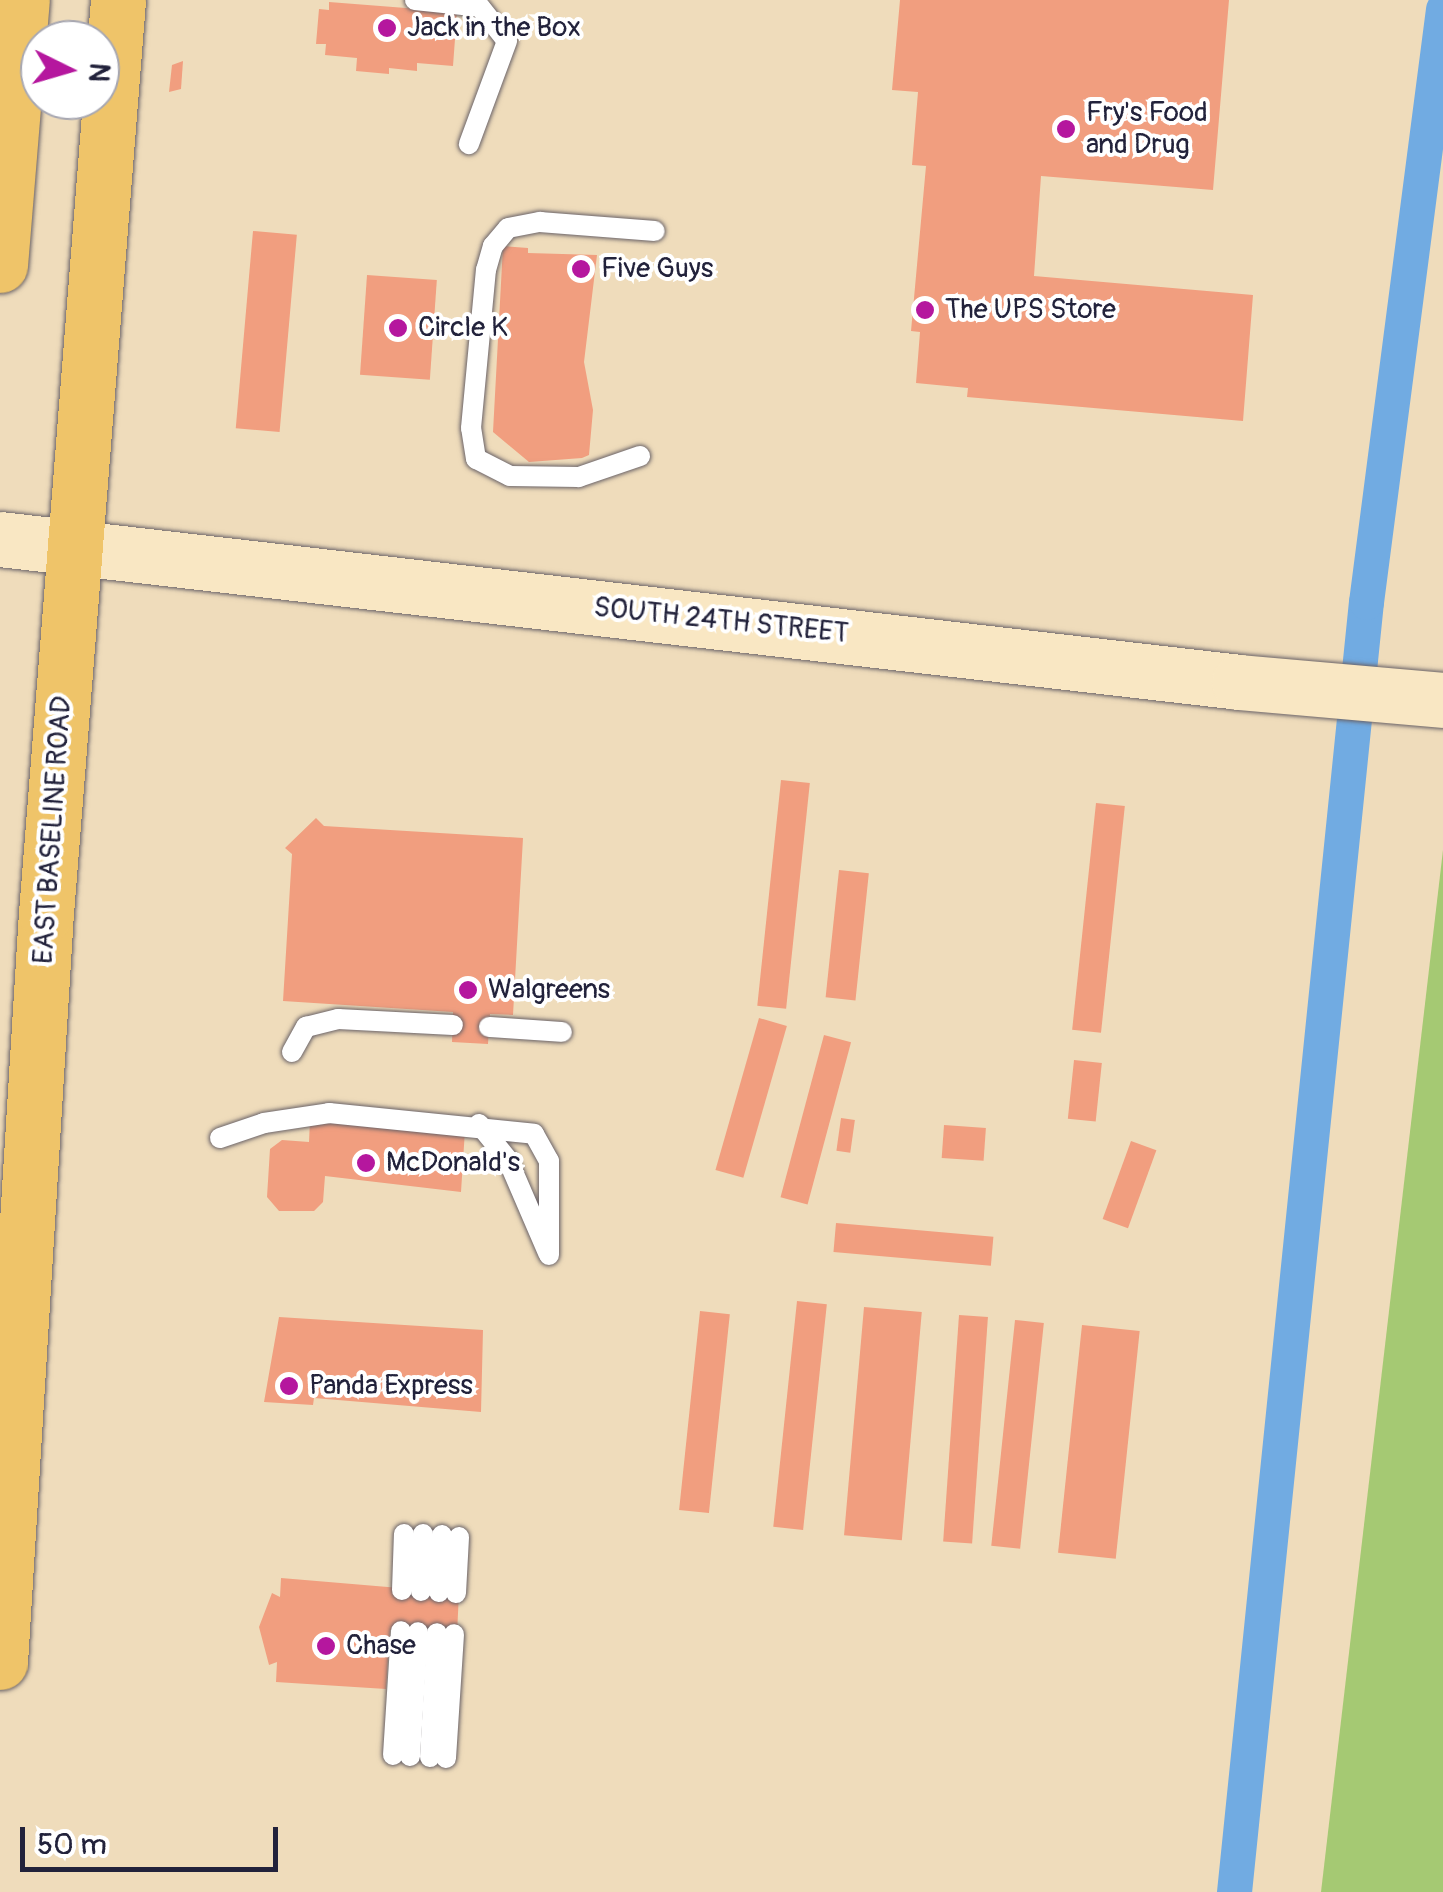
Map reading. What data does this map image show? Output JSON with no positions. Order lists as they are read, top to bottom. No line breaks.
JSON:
{"streets":{"main road":["SOUTH 24TH STREET","EAST BASELINE ROAD"]},"crossings":[["SOUTH 24TH STREET","EAST BASELINE ROAD"]],"places":["Jack in the Box","Fry's Food and Drug","Five Guys","The UPS Store","Circle K","Walgreens","McDonald's","Panda Express","Chase"],"scale_bar":"50 m","north":"right"}
